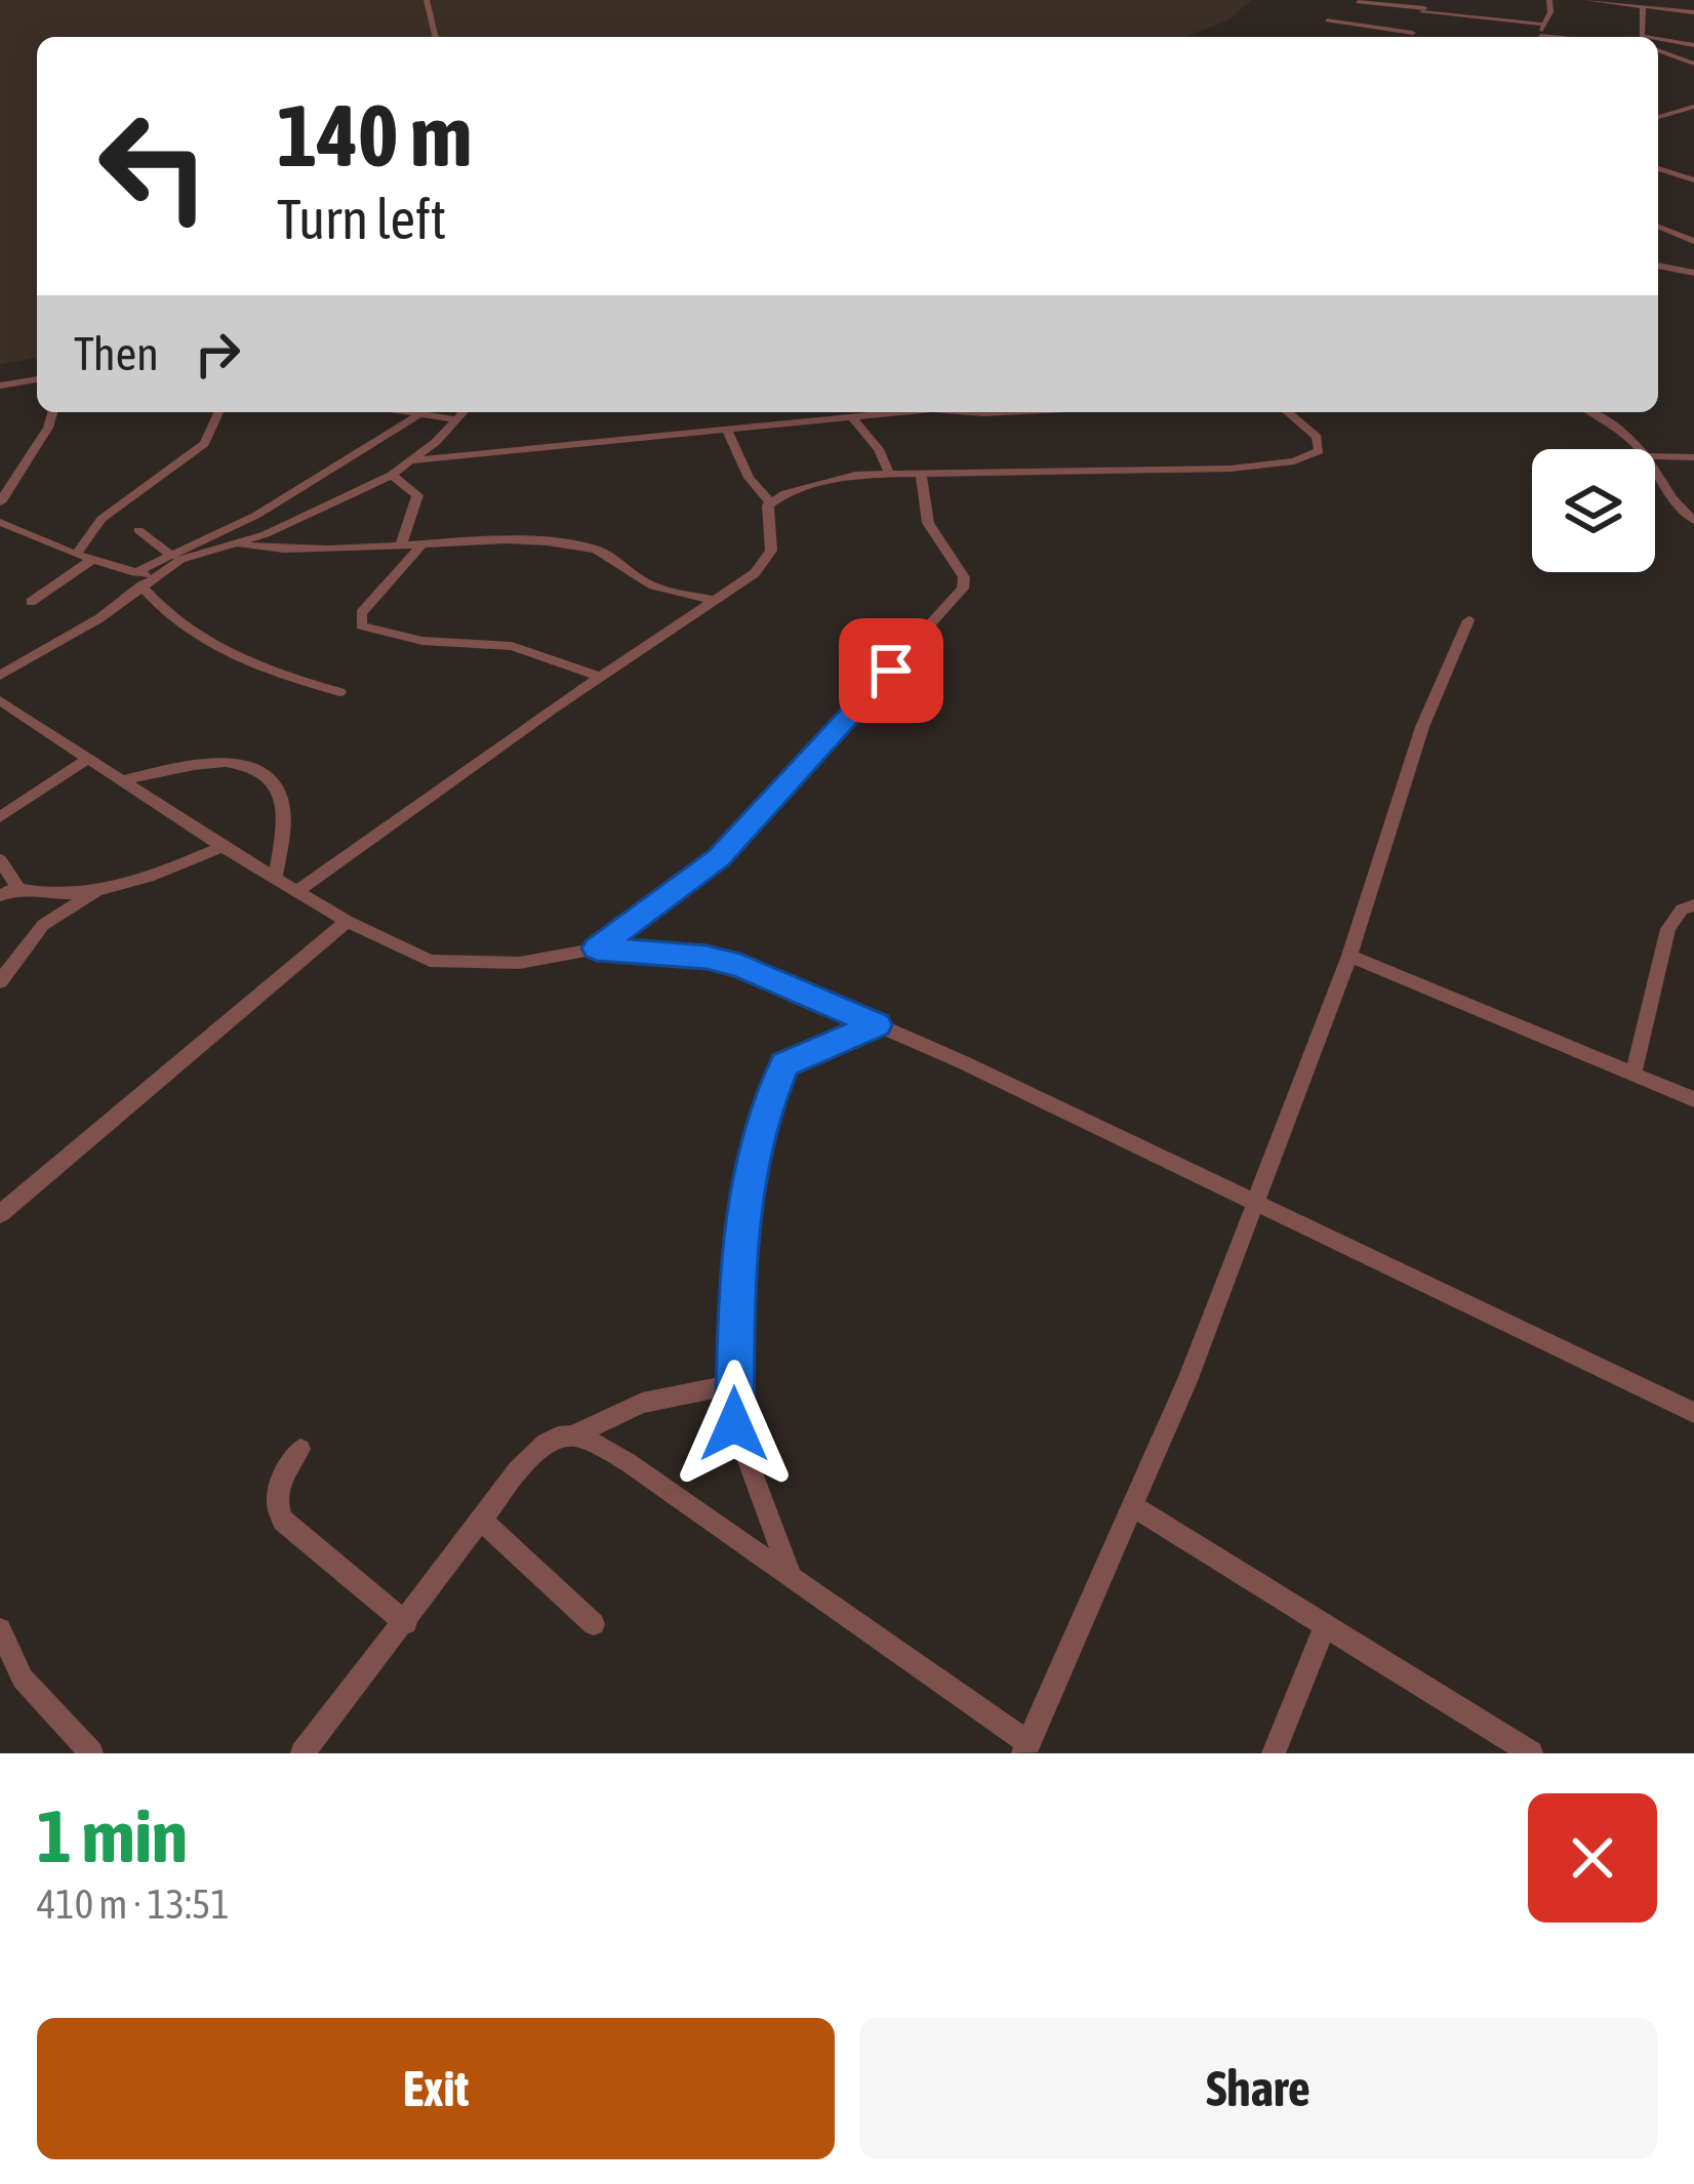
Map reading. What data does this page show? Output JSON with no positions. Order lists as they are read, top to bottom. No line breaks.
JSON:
{"page":{"turn":["140 m","Turn left"],"then":"Then","heading":["1 min","410 m · 13:51"],"buttons":["Exit","Share"]}}
